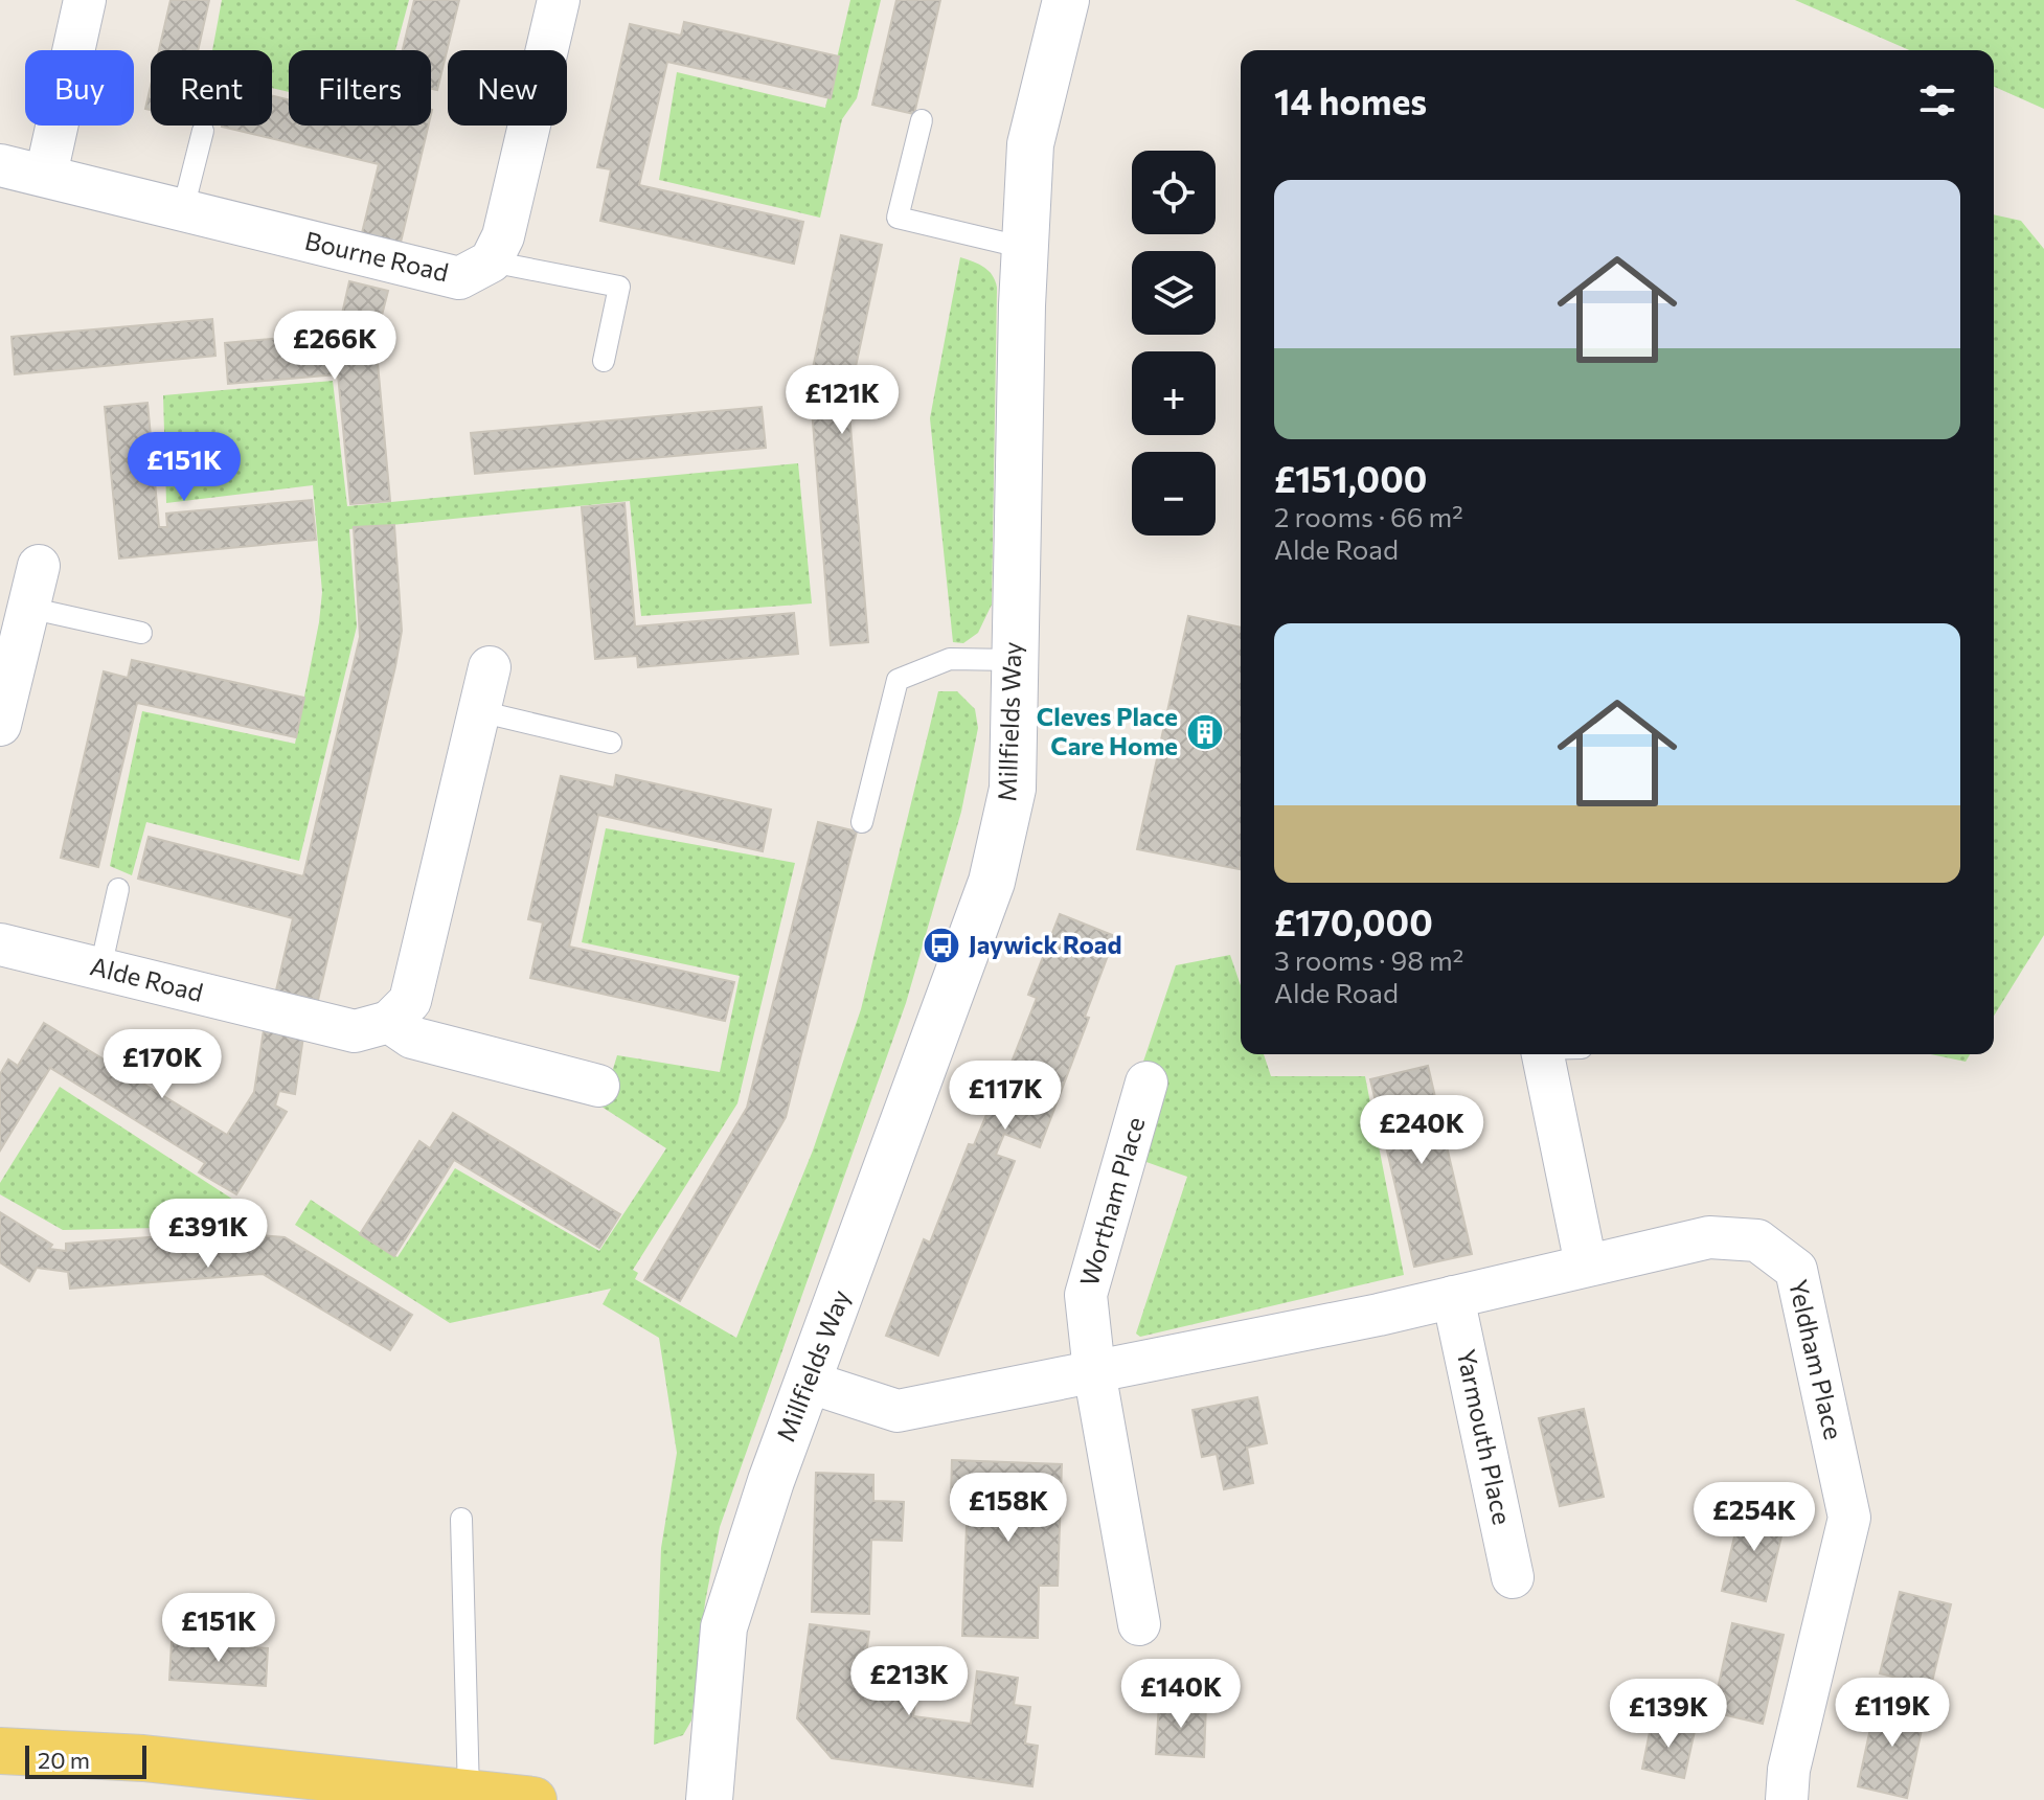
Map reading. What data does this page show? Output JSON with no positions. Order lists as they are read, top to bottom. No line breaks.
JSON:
{"streets":{"street":["Bourne Road","Millfields Way","Alde Road","Wortham Place","Yeldham Place","Yarmouth Place"]},"crossings":[["Yeldham Place","Yarmouth Place"]],"places":{"building":["Cleves Place Care Home"],"bus stop":["Jaywick Road"]},"scale_bar":"20 m","page":{"chip":["Buy","Rent","Filters","New"],"heading":"14 homes","map_buttons":["+","−"],"list":[{"name":"£151,000","note":"2 rooms · 66 m² · Alde Road"},{"name":"£170,000","note":"3 rooms · 98 m² · Alde Road"}],"price":["£266K","£121K","£151K","£170K","£117K","£240K","£391K","£158K","£254K","£151K","£213K","£140K","£119K","£139K"],"scale":"20 m"}}
